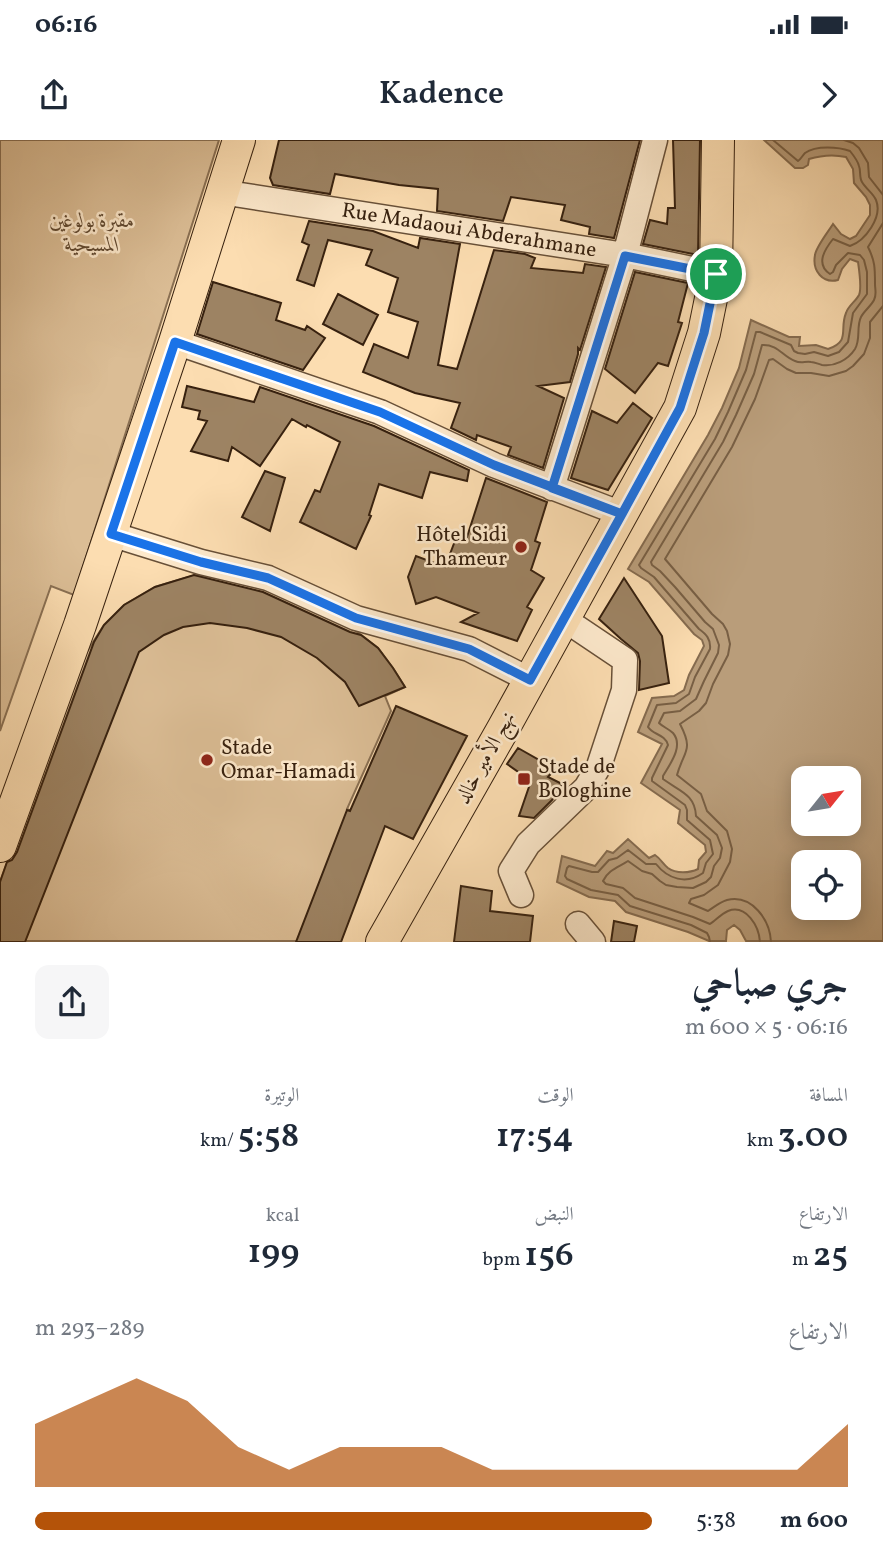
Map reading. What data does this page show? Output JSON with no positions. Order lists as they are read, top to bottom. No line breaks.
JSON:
{"streets":{"main road":["نهج الأمير خالد"],"street":["Rue Madaoui Abderahmane"]},"crossings":[["Rue Madaoui Abderahmane","نهج الأمير خالد"]],"parks":["مقبرة بولوغين المسيحية"],"places":{"other":["Hôtel Sidi Thameur","Stade Omar-Hamadi"],"transit":["Stade de Bologhine"]},"north":"top right","page":{"status":"06:16","header":"Kadence","heading":["جري صباحي","06:16 · 5 × 600 m"],"stats":[["المسافة","3.00 km"],["الوقت","17:54"],["الوتيرة","5:58 /km"],["الارتفاع","25 m"],["النبض","156 bpm"],["kcal","199"]],"chart":["الارتفاع","289–293 m"],"list":[{"name":"600 m","note":"5:38"}]}}
